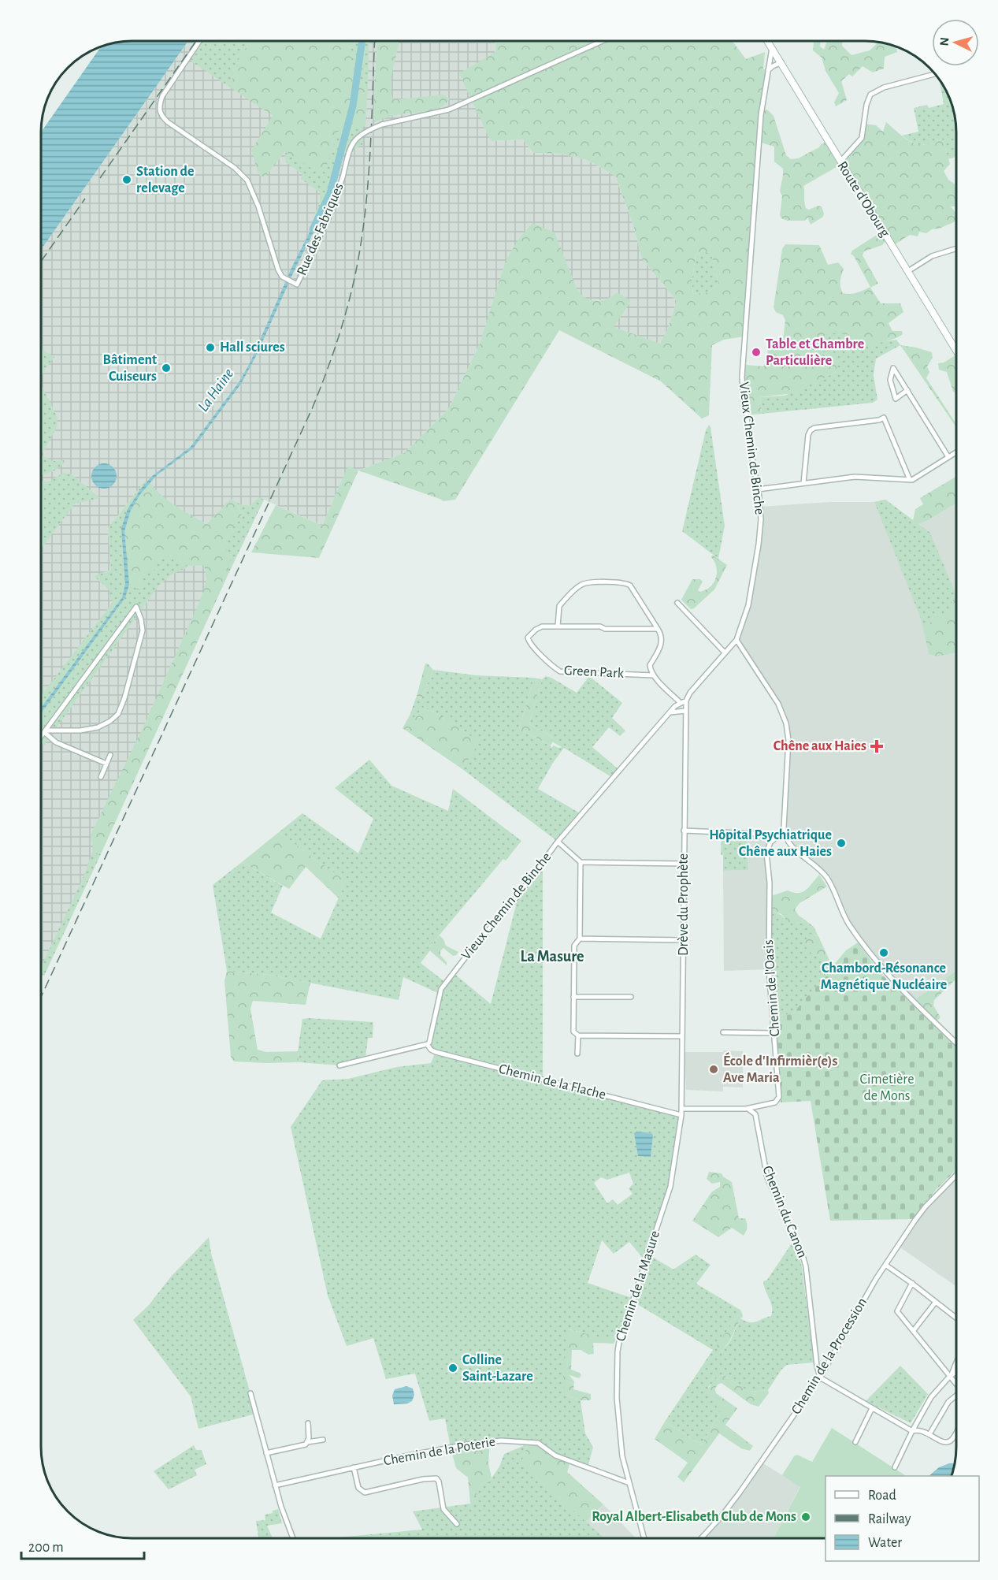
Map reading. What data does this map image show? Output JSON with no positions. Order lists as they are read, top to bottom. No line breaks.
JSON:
{"streets":{"main road":["Route d'Obourg"],"street":["Rue des Fabriques","Vieux Chemin de Binche","Green Park","Drève du Prophète","Chemin de l'Oasis","Chemin de la Flache","Chemin du Canon","Chemin de la Masure","Chemin de la Procession","Chemin de la Poterie"]},"crossings":[["Route d'Obourg","Vieux Chemin de Binche"],["Vieux Chemin de Binche","Drève du Prophète"],["Vieux Chemin de Binche","Chemin de la Flache"],["Drève du Prophète","Chemin de l'Oasis"],["Drève du Prophète","Chemin de la Masure"],["Chemin de l'Oasis","Chemin du Canon"],["Chemin de l'Oasis","Chemin de la Masure"],["Chemin de la Flache","Chemin de la Masure"],["Chemin du Canon","Chemin de la Procession"],["Chemin de la Masure","Chemin de la Poterie"]],"districts":["La Masure"],"water":["La Haine"],"parks":["Cimetière de Mons"],"places":{"other":["Station de relevage","Hall sciures","Table et Chambre Particulière","Bâtiment Cuiseurs","Hôpital Psychiatrique Chêne aux Haies","Chambord-Résonance Magnétique Nucléaire","École d'Infirmièr(e)s Ave Maria","Colline Saint-Lazare","Royal Albert-Elisabeth Club de Mons"],"health":["Chêne aux Haies"]},"legend":["Road","Railway","Water"],"scale_bar":"200 m","north":"left"}
